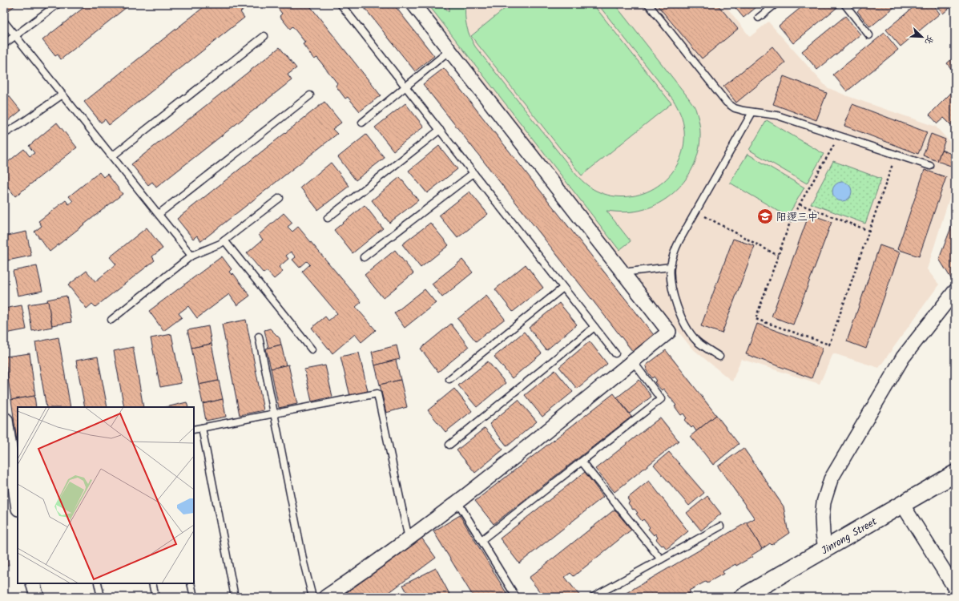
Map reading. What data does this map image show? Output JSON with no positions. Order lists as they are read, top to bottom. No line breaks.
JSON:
{"streets":{"street":["Jinrong Street"]},"places":{"school or university":["阳逻三中"]},"north":"bottom right"}
